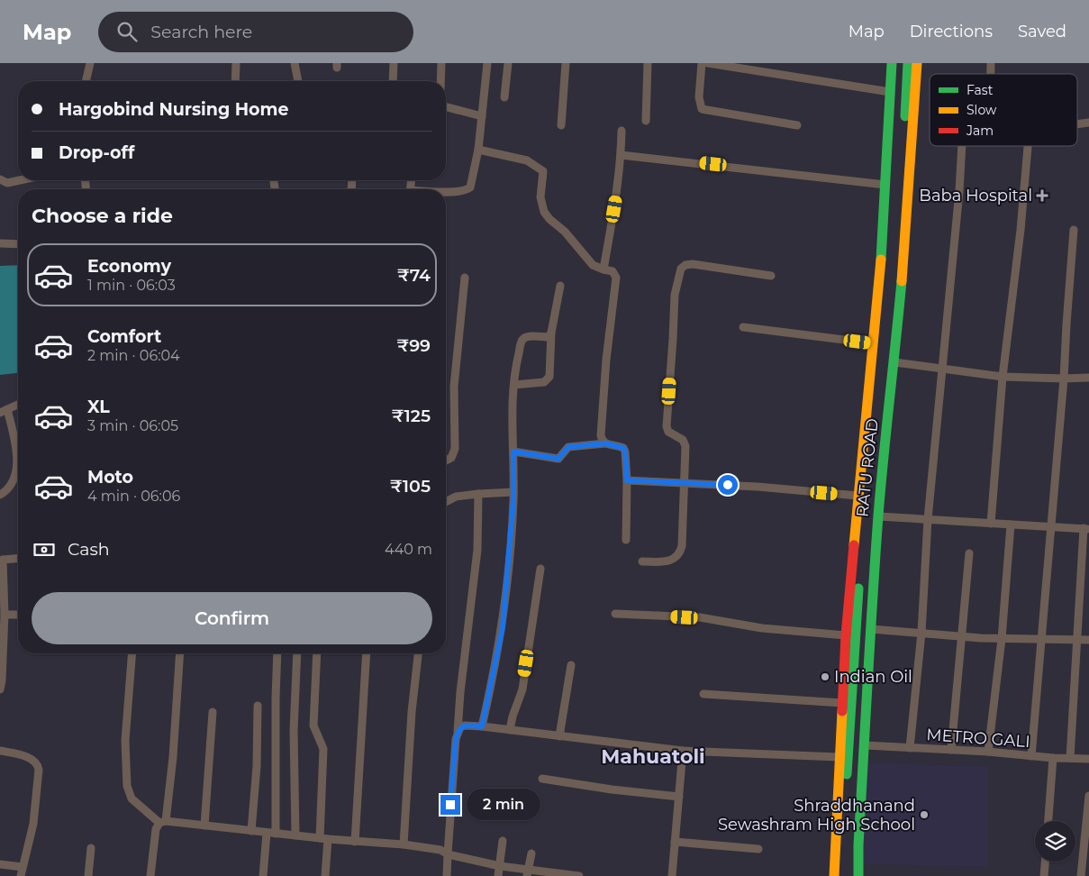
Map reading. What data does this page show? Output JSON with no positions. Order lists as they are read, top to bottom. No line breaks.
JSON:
{"streets":{"main road":["RATU ROAD"],"street":["METRO GALI"]},"crossings":[["RATU ROAD","METRO GALI"]],"districts":["Mahuatoli"],"places":{"health":["Baba Hospital"],"other":["Indian Oil","Shraddhanand Sewashram High School"]},"legend":["Fast","Slow","Jam"],"page":{"header":"Map","search":"Search here","nav":["Map","Directions","Saved"],"banner":["Hargobind Nursing Home","Drop-off"],"heading":"Choose a ride","list":[{"name":"Economy","note":"1 min · 06:03","value":"₹74"},{"name":"Comfort","note":"2 min · 06:04","value":"₹99"},{"name":"XL","note":"3 min · 06:05","value":"₹125"},{"name":"Moto","note":"4 min · 06:06","value":"₹105"}],"pay":["Cash","440 m"],"buttons":"Confirm","bubble":"2 min"}}
